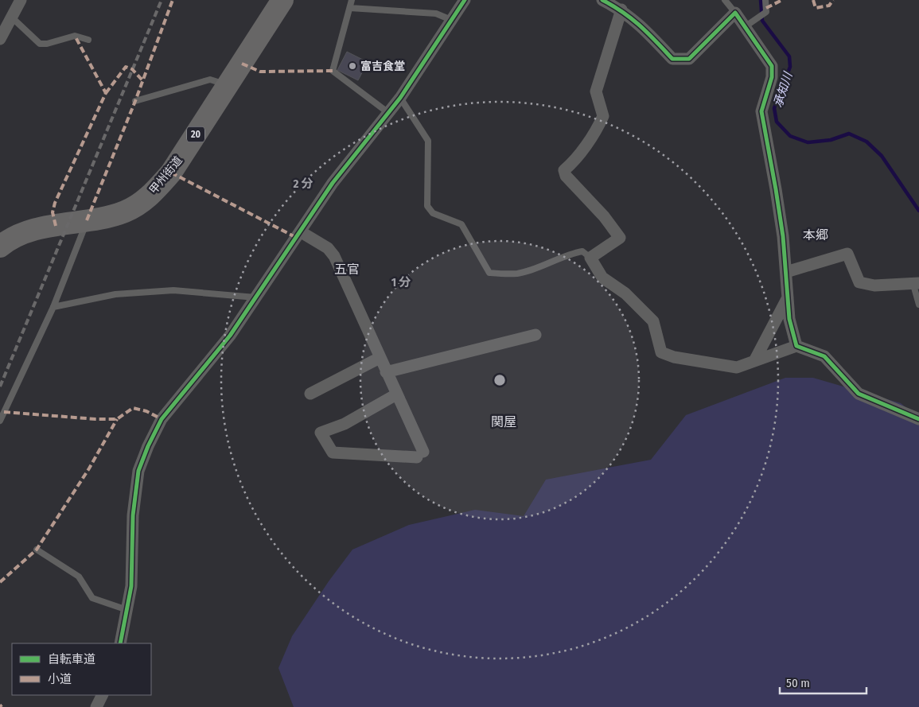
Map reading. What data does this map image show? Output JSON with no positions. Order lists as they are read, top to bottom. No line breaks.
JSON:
{"streets":{"highway":["20","甲州街道"]},"districts":["本郷","五官","関屋"],"water":["承知川"],"places":["富吉食堂"],"legend":["自転車道","小道"],"scale_bar":"50 m","rings":["2 分","1 分"]}
